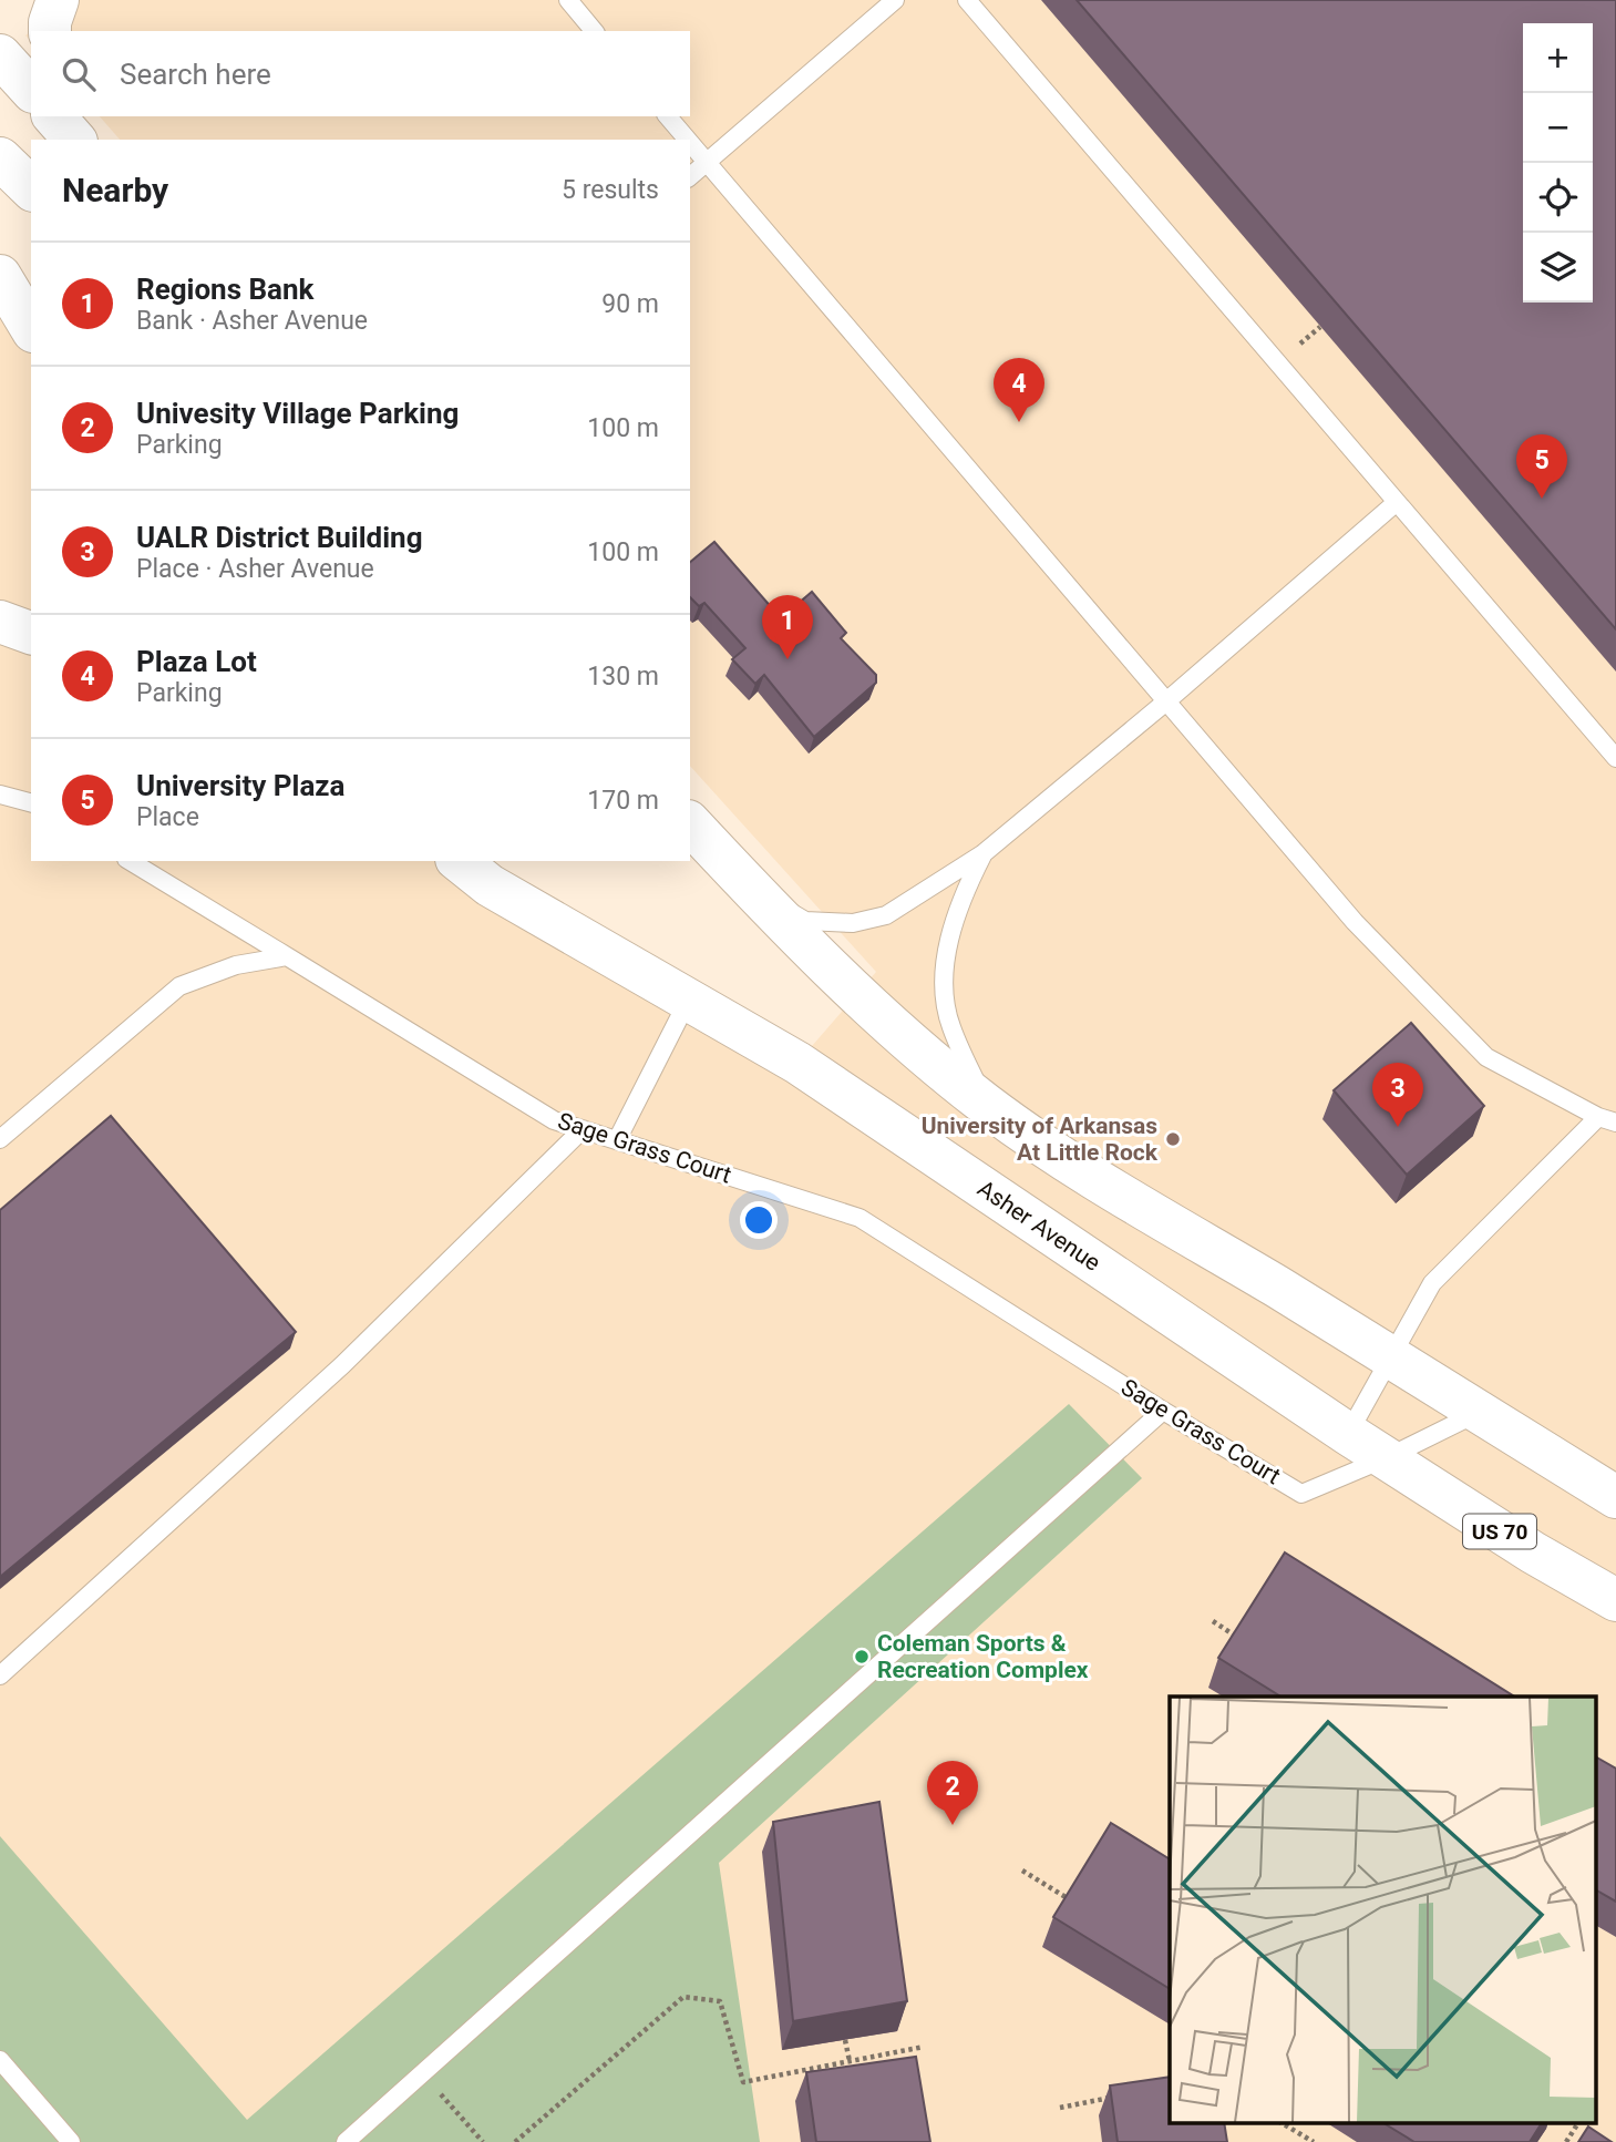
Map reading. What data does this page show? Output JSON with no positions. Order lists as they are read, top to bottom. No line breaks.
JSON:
{"streets":{"main road":["Asher Avenue","US 70"],"lane":["Sage Grass Court"]},"crossings":[["Sage Grass Court","Asher Avenue"]],"places":["University of Arkansas At Little Rock","Coleman Sports & Recreation Complex"],"page":{"map_buttons":["+","−"],"search":"Search here","heading":["Nearby","5 results"],"list":[{"mark":"1","name":"Regions Bank","note":"Bank · Asher Avenue","value":"90 m"},{"mark":"2","name":"Univesity Village Parking","note":"Parking","value":"100 m"},{"mark":"3","name":"UALR District Building","note":"Place · Asher Avenue","value":"100 m"},{"mark":"4","name":"Plaza Lot","note":"Parking","value":"130 m"},{"mark":"5","name":"University Plaza","note":"Place","value":"170 m"}],"pins":["4","5","1","3","2"]}}
